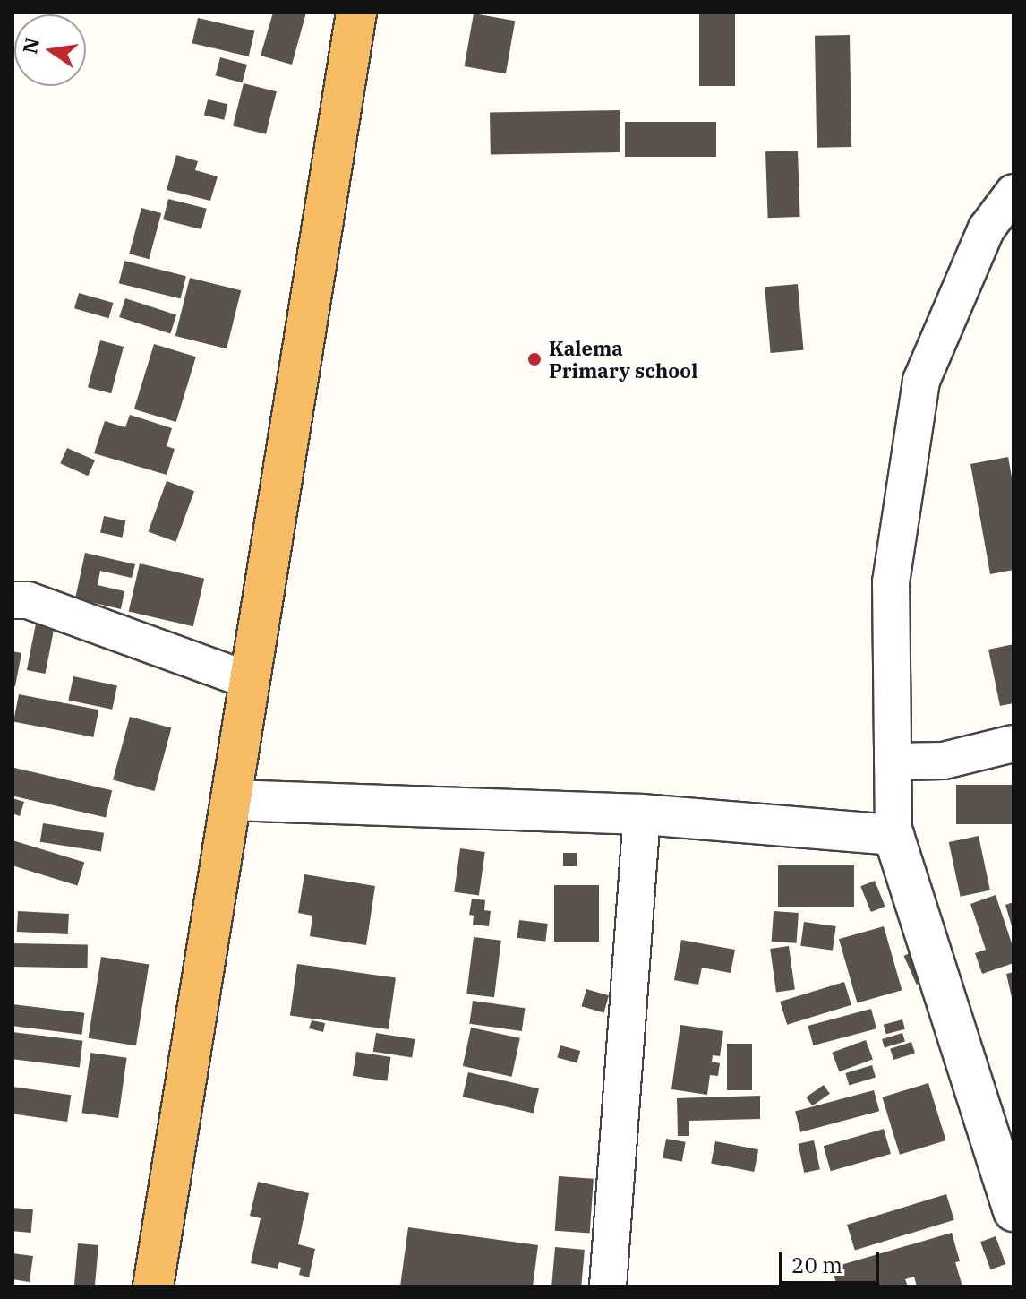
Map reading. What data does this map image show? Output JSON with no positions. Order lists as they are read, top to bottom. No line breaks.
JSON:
{"places":["Kalema Primary school"],"scale_bar":"20 m","north":"left"}
